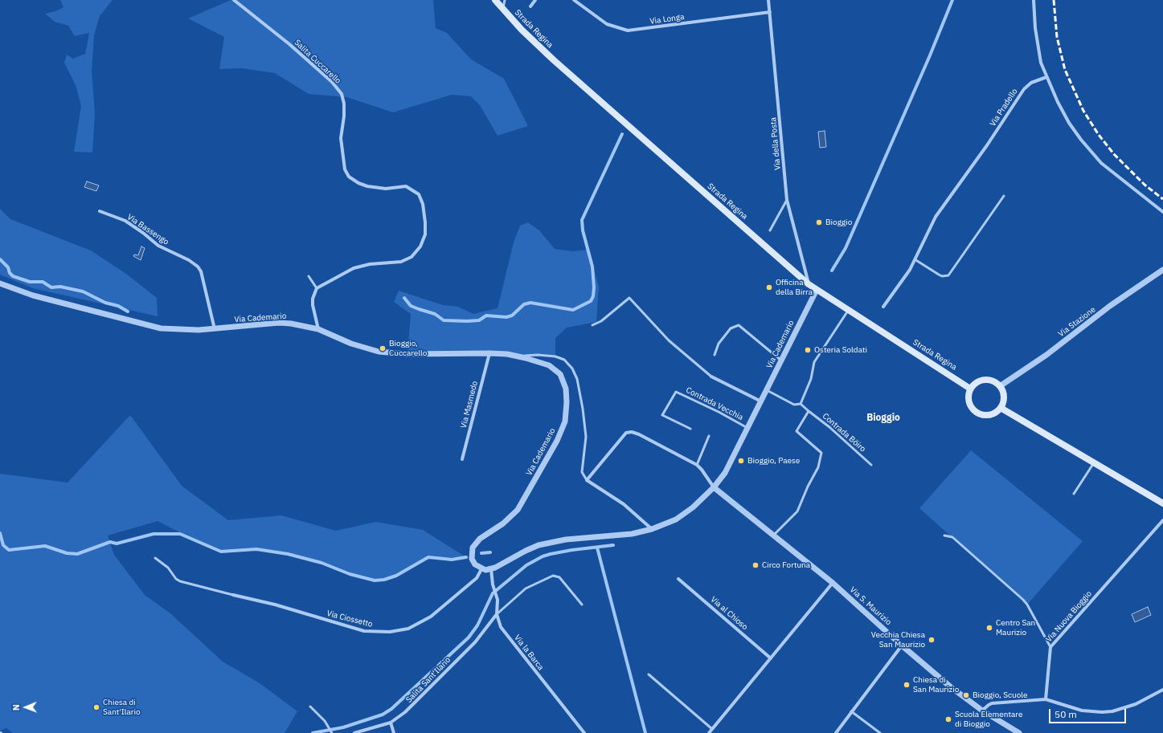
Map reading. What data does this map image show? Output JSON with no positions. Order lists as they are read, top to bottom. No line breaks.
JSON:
{"streets":{"main road":["Strada Regina"],"street":["Via Longa","Salita Cuccarello","Via Pradello","Via della Posta","Via Bassengo","Via Cademario","Via Stazione","Via Masmedo","Via S. Maurizio","Via al Chioso","Via Nuova Bioggio","Via Ciossetto","Via la Barca","Salita Sant'Ilario"],"lane":["Contrada Vecchia","Contrada Böiro"]},"crossings":[["Via Longa","Via della Posta"],["Strada Regina","Via della Posta"],["Strada Regina","Via Cademario"],["Strada Regina","Via Stazione"],["Via Bassengo","Via Cademario"],["Via Cademario","Contrada Vecchia"],["Via Cademario","Via Masmedo"],["Via Cademario","Via S. Maurizio"],["Via Cademario","Via Ciossetto"],["Via Cademario","Via la Barca"],["Via la Barca","Salita Sant'Ilario"]],"districts":["Bioggio"],"places":["Bioggio","Officina della Birra","Bioggio, Cuccarello","Osteria Soldati","Bioggio, Paese","Circo Fortuna","Centro San Maurizio","Vecchia Chiesa San Maurizio","Chiesa di San Maurizio","Bioggio, Scuole","Chiesa di Sant'Ilario","Scuola Elementare di Bioggio"],"scale_bar":"50 m","north":"left"}
